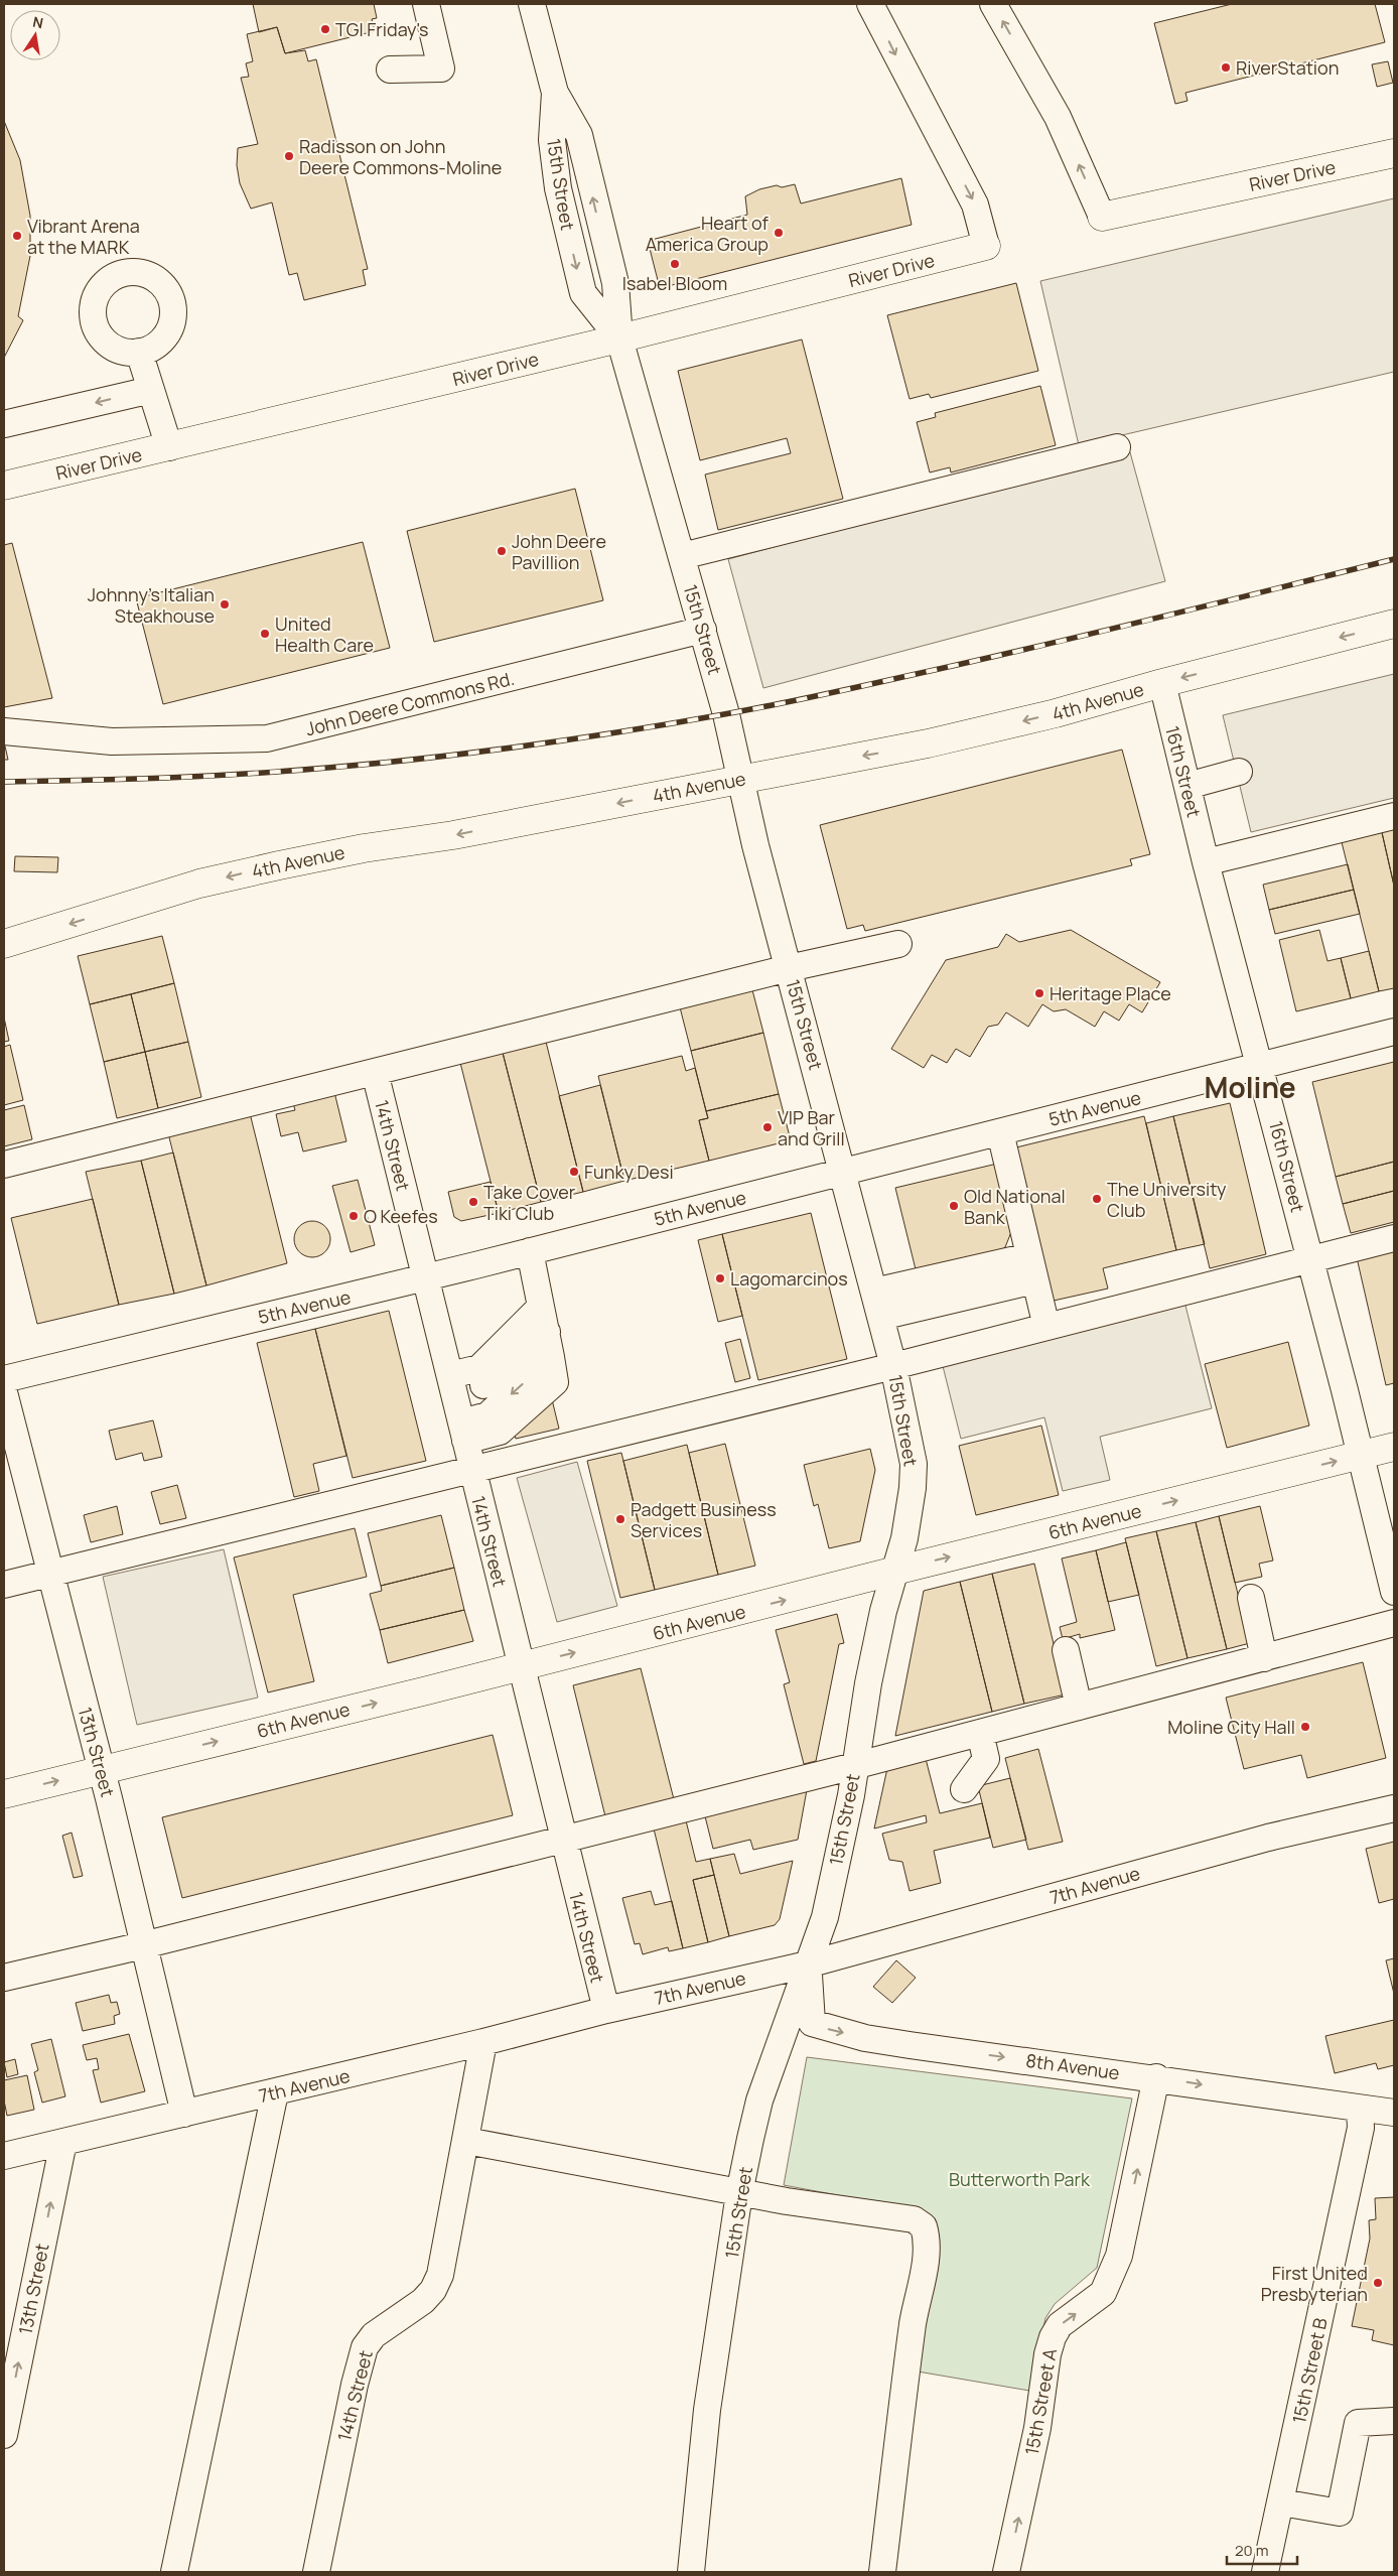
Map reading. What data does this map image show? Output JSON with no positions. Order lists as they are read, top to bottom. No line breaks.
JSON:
{"streets":{"main road":["River Drive","4th Avenue","6th Avenue"],"street":["15th Street","John Deere Commons Rd.","16th Street","5th Avenue","14th Street","13th Street","7th Avenue","8th Avenue","15th Street B","15th Street A"]},"crossings":[["River Drive","15th Street"],["15th Street","4th Avenue"],["15th Street","John Deere Commons Rd."],["15th Street","5th Avenue"],["15th Street","6th Avenue"],["15th Street","7th Avenue"],["15th Street","8th Avenue"],["4th Avenue","16th Street"],["16th Street","5th Avenue"],["16th Street","6th Avenue"],["5th Avenue","14th Street"],["14th Street","6th Avenue"],["14th Street","7th Avenue"],["6th Avenue","13th Street"],["13th Street","7th Avenue"],["7th Avenue","8th Avenue"],["8th Avenue","15th Street B"],["8th Avenue","15th Street A"]],"one_way":["4th Avenue","6th Avenue","8th Avenue","15th Street A"],"districts":["Moline"],"parks":["Butterworth Park"],"places":["TGI Friday's","RiverStation","Radisson on John Deere Commons-Moline","Heart of America Group","Vibrant Arena at the MARK","Isabel Bloom","John Deere Pavillion","Johnny's Italian Steakhouse","United Health Care","Heritage Place","VIP Bar and Grill","Funky Desi","The University Club","Take Cover Tiki Club","Old National Bank","O Keefes","Lagomarcinos","Padgett Business Services","Moline City Hall","First United Presbyterian"],"scale_bar":"20 m","north":"top"}
